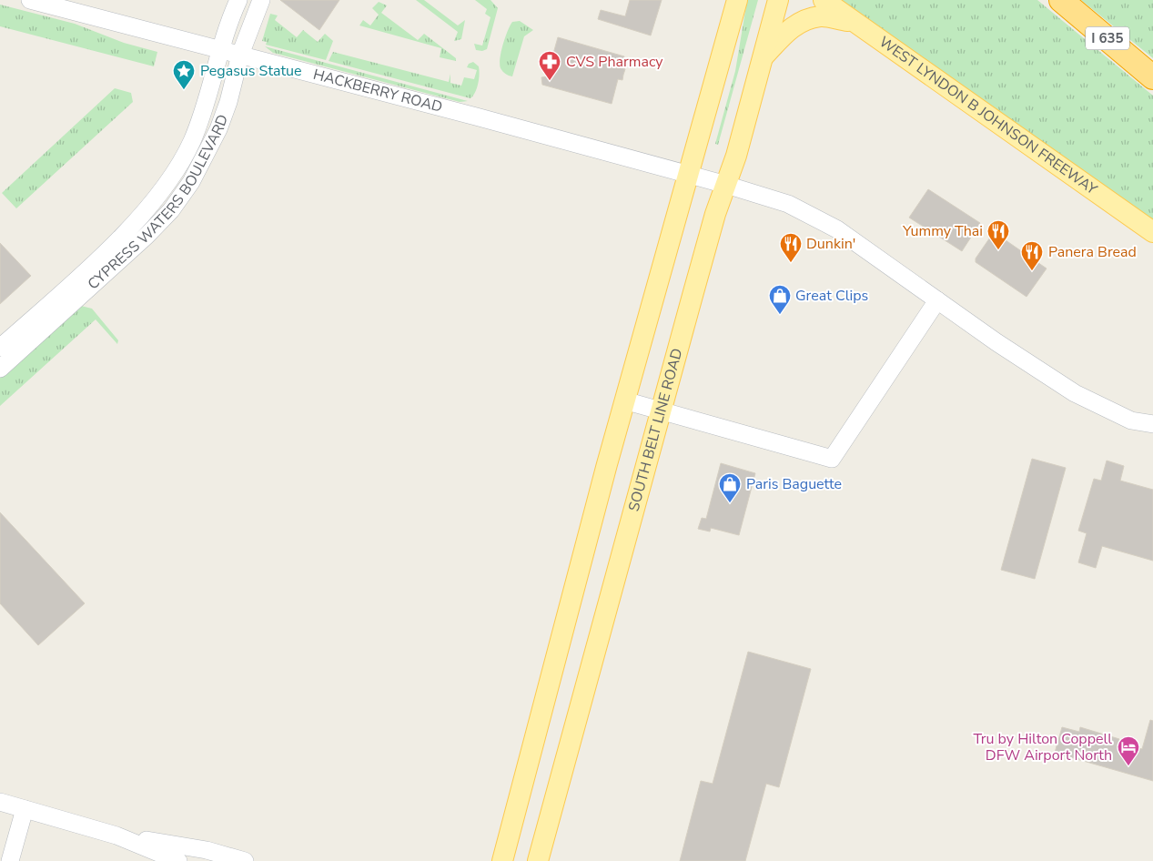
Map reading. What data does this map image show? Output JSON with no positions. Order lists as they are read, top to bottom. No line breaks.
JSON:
{"streets":{"highway":["I 635"],"main road":["WEST LYNDON B JOHNSON FREEWAY","SOUTH BELT LINE ROAD"],"street":["HACKBERRY ROAD","CYPRESS WATERS BOULEVARD"]},"crossings":[["HACKBERRY ROAD","CYPRESS WATERS BOULEVARD"],["HACKBERRY ROAD","SOUTH BELT LINE ROAD"]],"places":{"pharmacy":["CVS Pharmacy"],"place":["Pegasus Statue"],"restaurant":["Yummy Thai","Dunkin'","Panera Bread"],"shop":["Great Clips","Paris Baguette"],"hotel":["Tru by Hilton Coppell DFW Airport North"]}}
